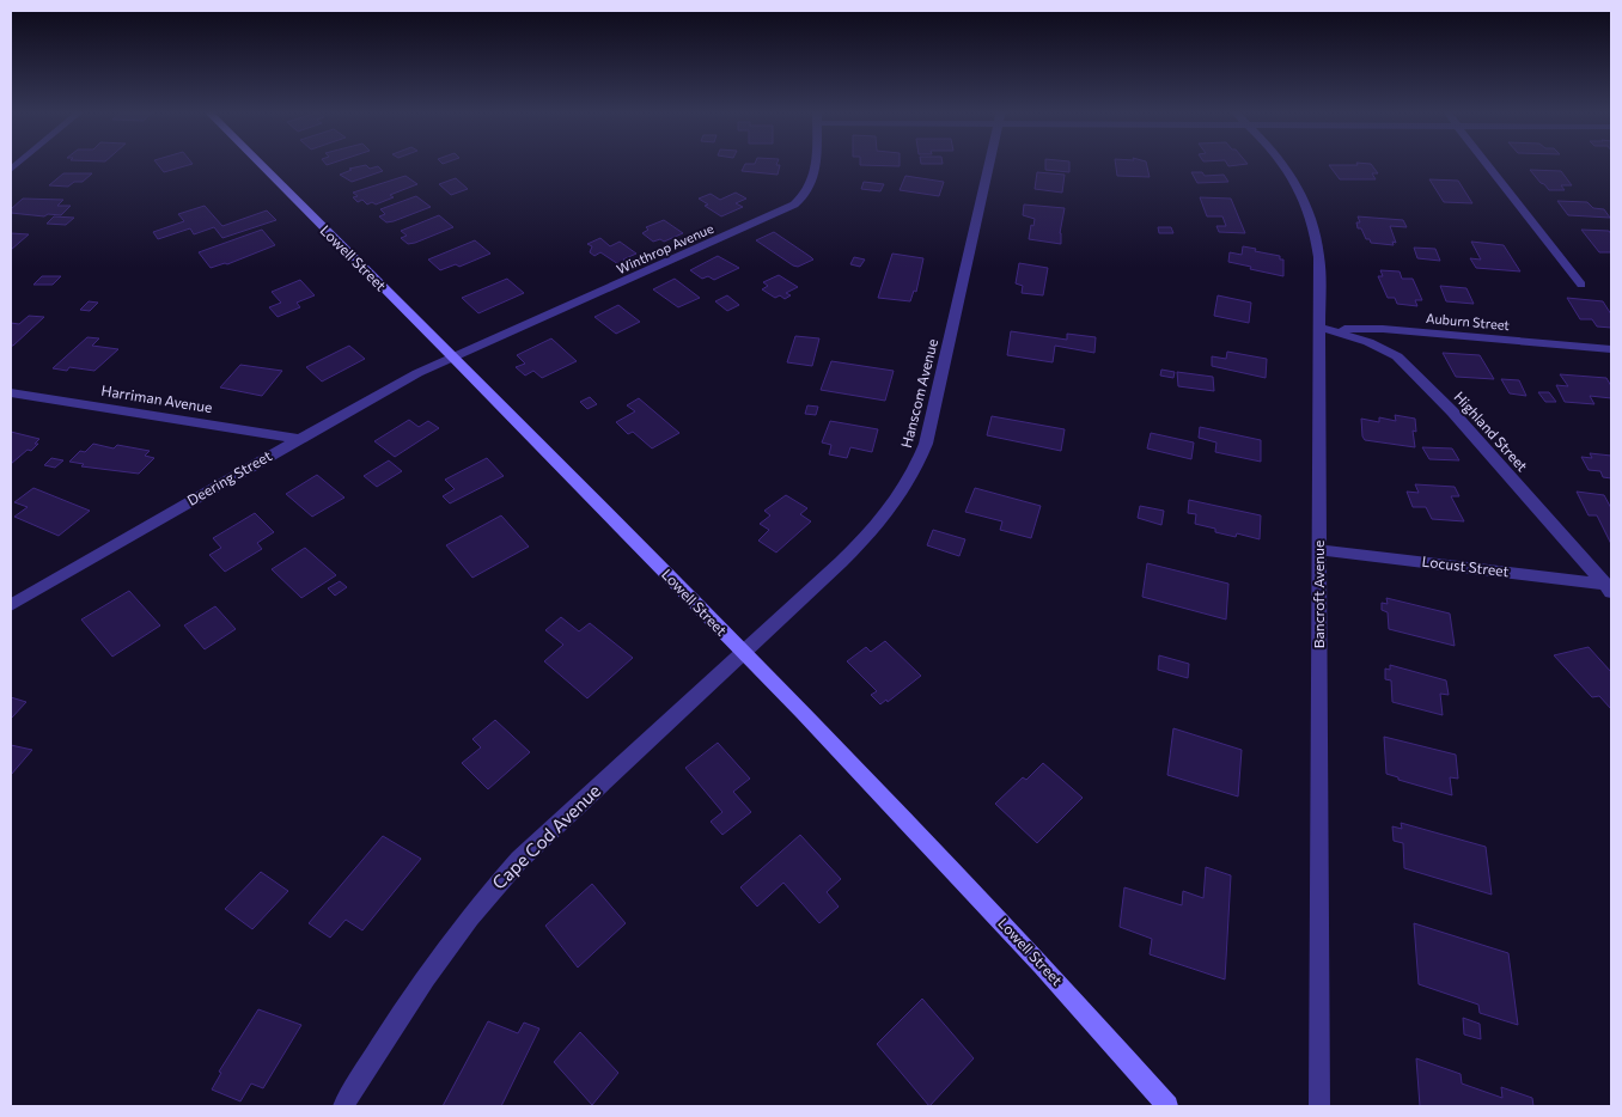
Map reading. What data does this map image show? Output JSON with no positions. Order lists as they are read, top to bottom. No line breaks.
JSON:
{"streets":{"main road":["Lowell Street"],"street":["Winthrop Avenue","Auburn Street","Hanscom Avenue","Harriman Avenue","Highland Street","Deering Street","Locust Street","Bancroft Avenue","Cape Cod Avenue"]},"crossings":[["Winthrop Avenue","Lowell Street"],["Winthrop Avenue","Deering Street"],["Lowell Street","Hanscom Avenue"],["Lowell Street","Deering Street"],["Lowell Street","Cape Cod Avenue"],["Auburn Street","Highland Street"],["Auburn Street","Bancroft Avenue"],["Hanscom Avenue","Cape Cod Avenue"],["Harriman Avenue","Deering Street"],["Highland Street","Locust Street"],["Highland Street","Bancroft Avenue"],["Locust Street","Bancroft Avenue"]]}
